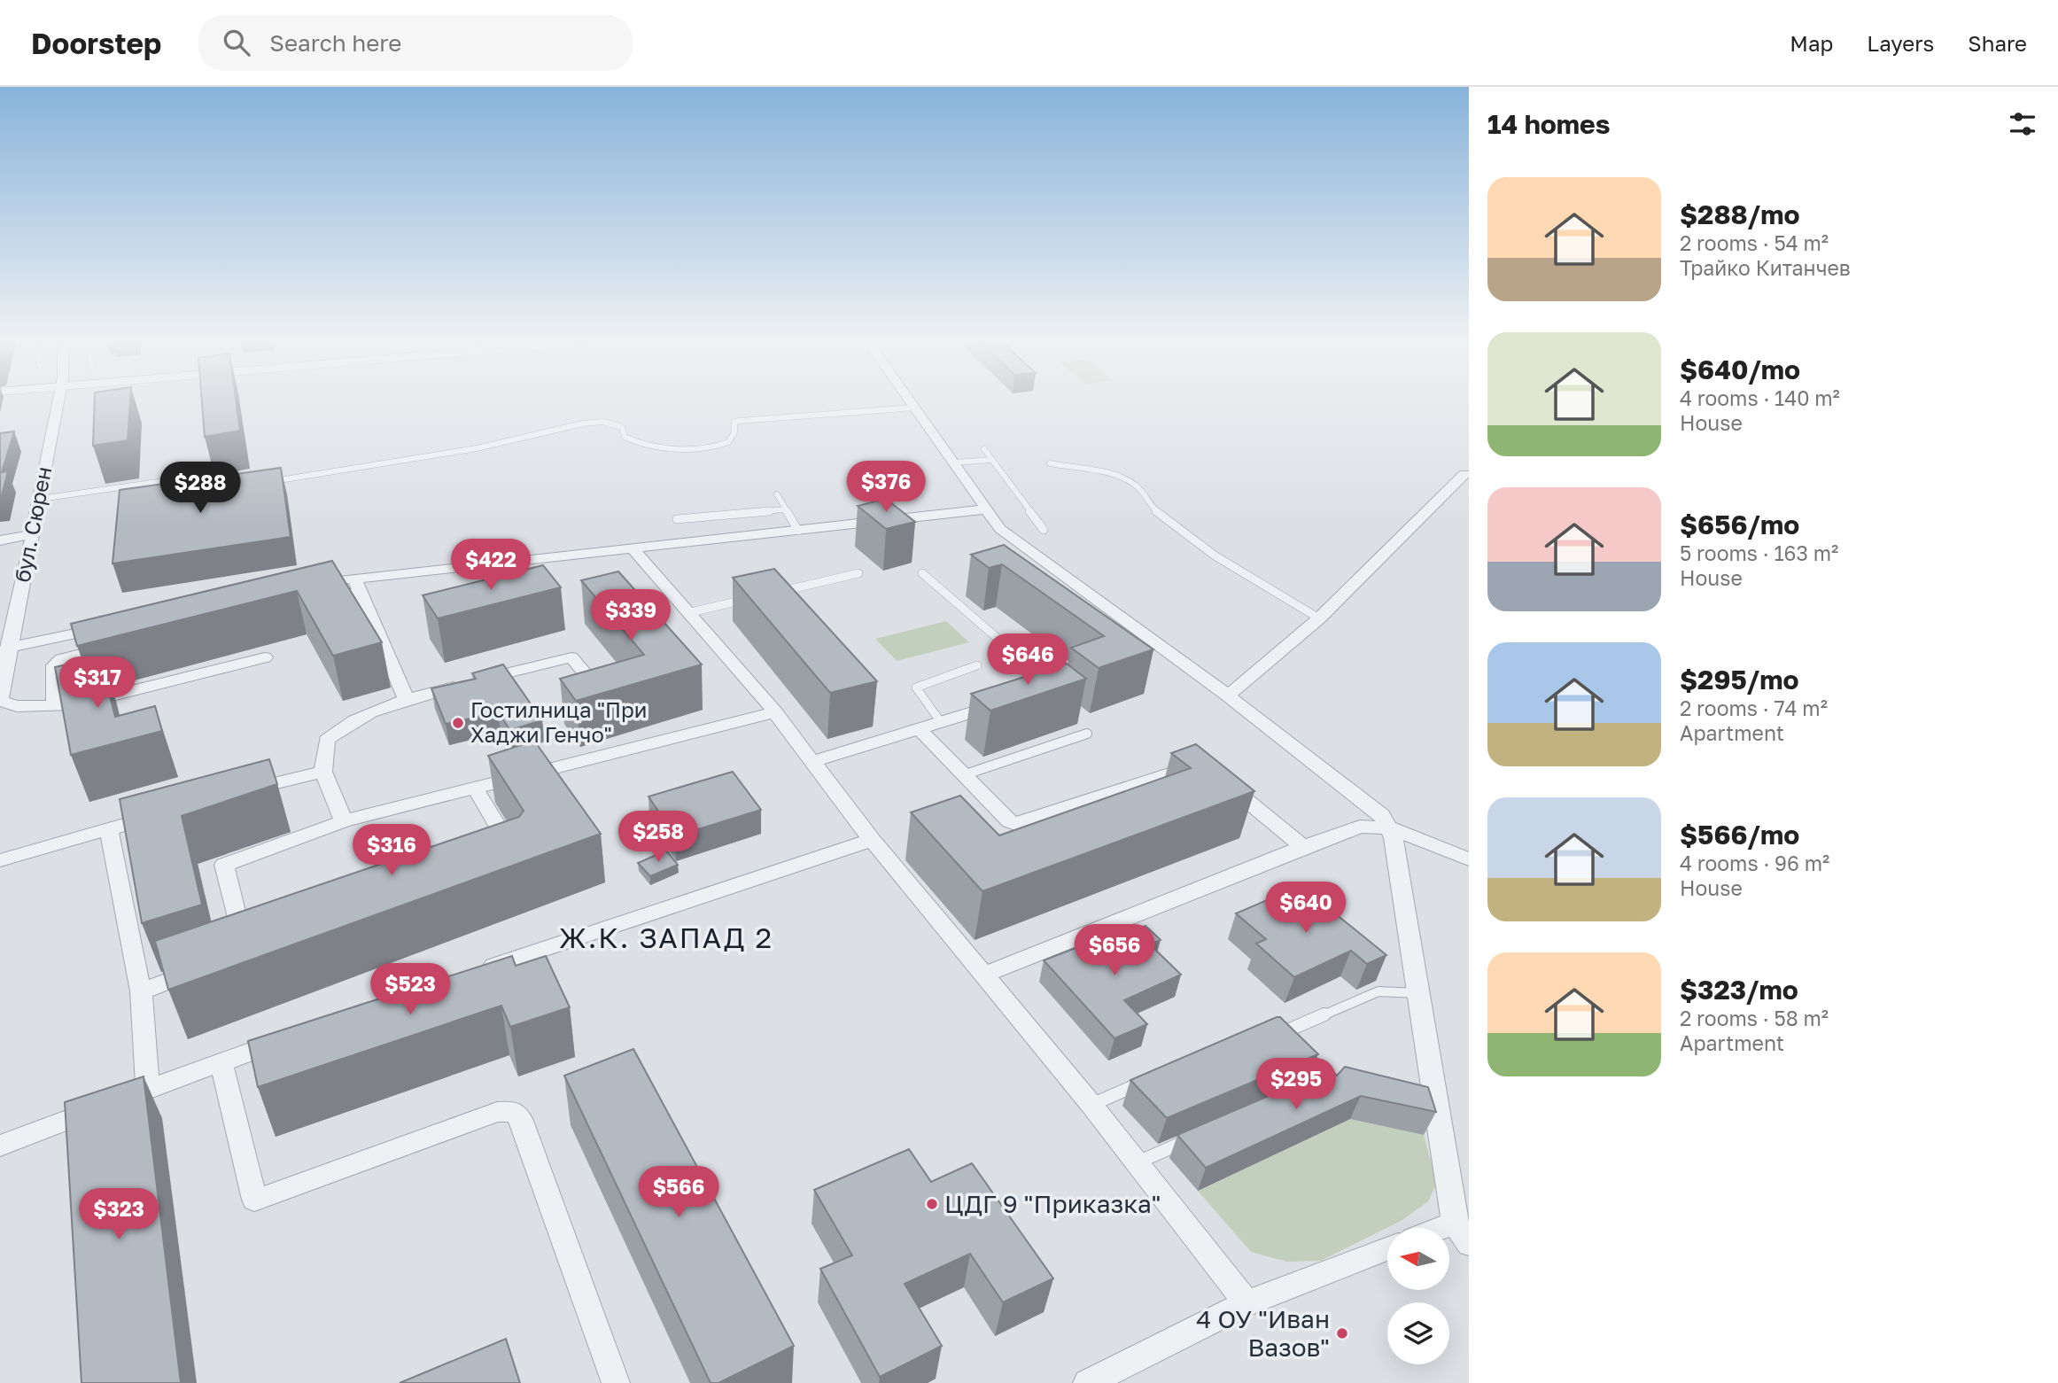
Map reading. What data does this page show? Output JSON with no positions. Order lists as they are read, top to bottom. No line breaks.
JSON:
{"streets":{"street":["бул. Сюрен"]},"districts":["Ж.К. ЗАПАД 2"],"places":["Гостилница \"При Хаджи Генчо\"","ЦДГ 9 \"Приказка\"","4 ОУ \"Иван Вазов\""],"north":"left","page":{"header":"Doorstep","search":"Search here","nav":["Map","Layers","Share"],"heading":"14 homes","list":[{"name":"$288/mo","note":"2 rooms · 54 m² · Трайко Китанчев"},{"name":"$640/mo","note":"4 rooms · 140 m² · House"},{"name":"$656/mo","note":"5 rooms · 163 m² · House"},{"name":"$295/mo","note":"2 rooms · 74 m² · Apartment"},{"name":"$566/mo","note":"4 rooms · 96 m² · House"},{"name":"$323/mo","note":"2 rooms · 58 m² · Apartment"}],"price":["$376","$288","$422","$339","$646","$317","$258","$316","$640","$656","$523","$295","$566","$323"]}}
